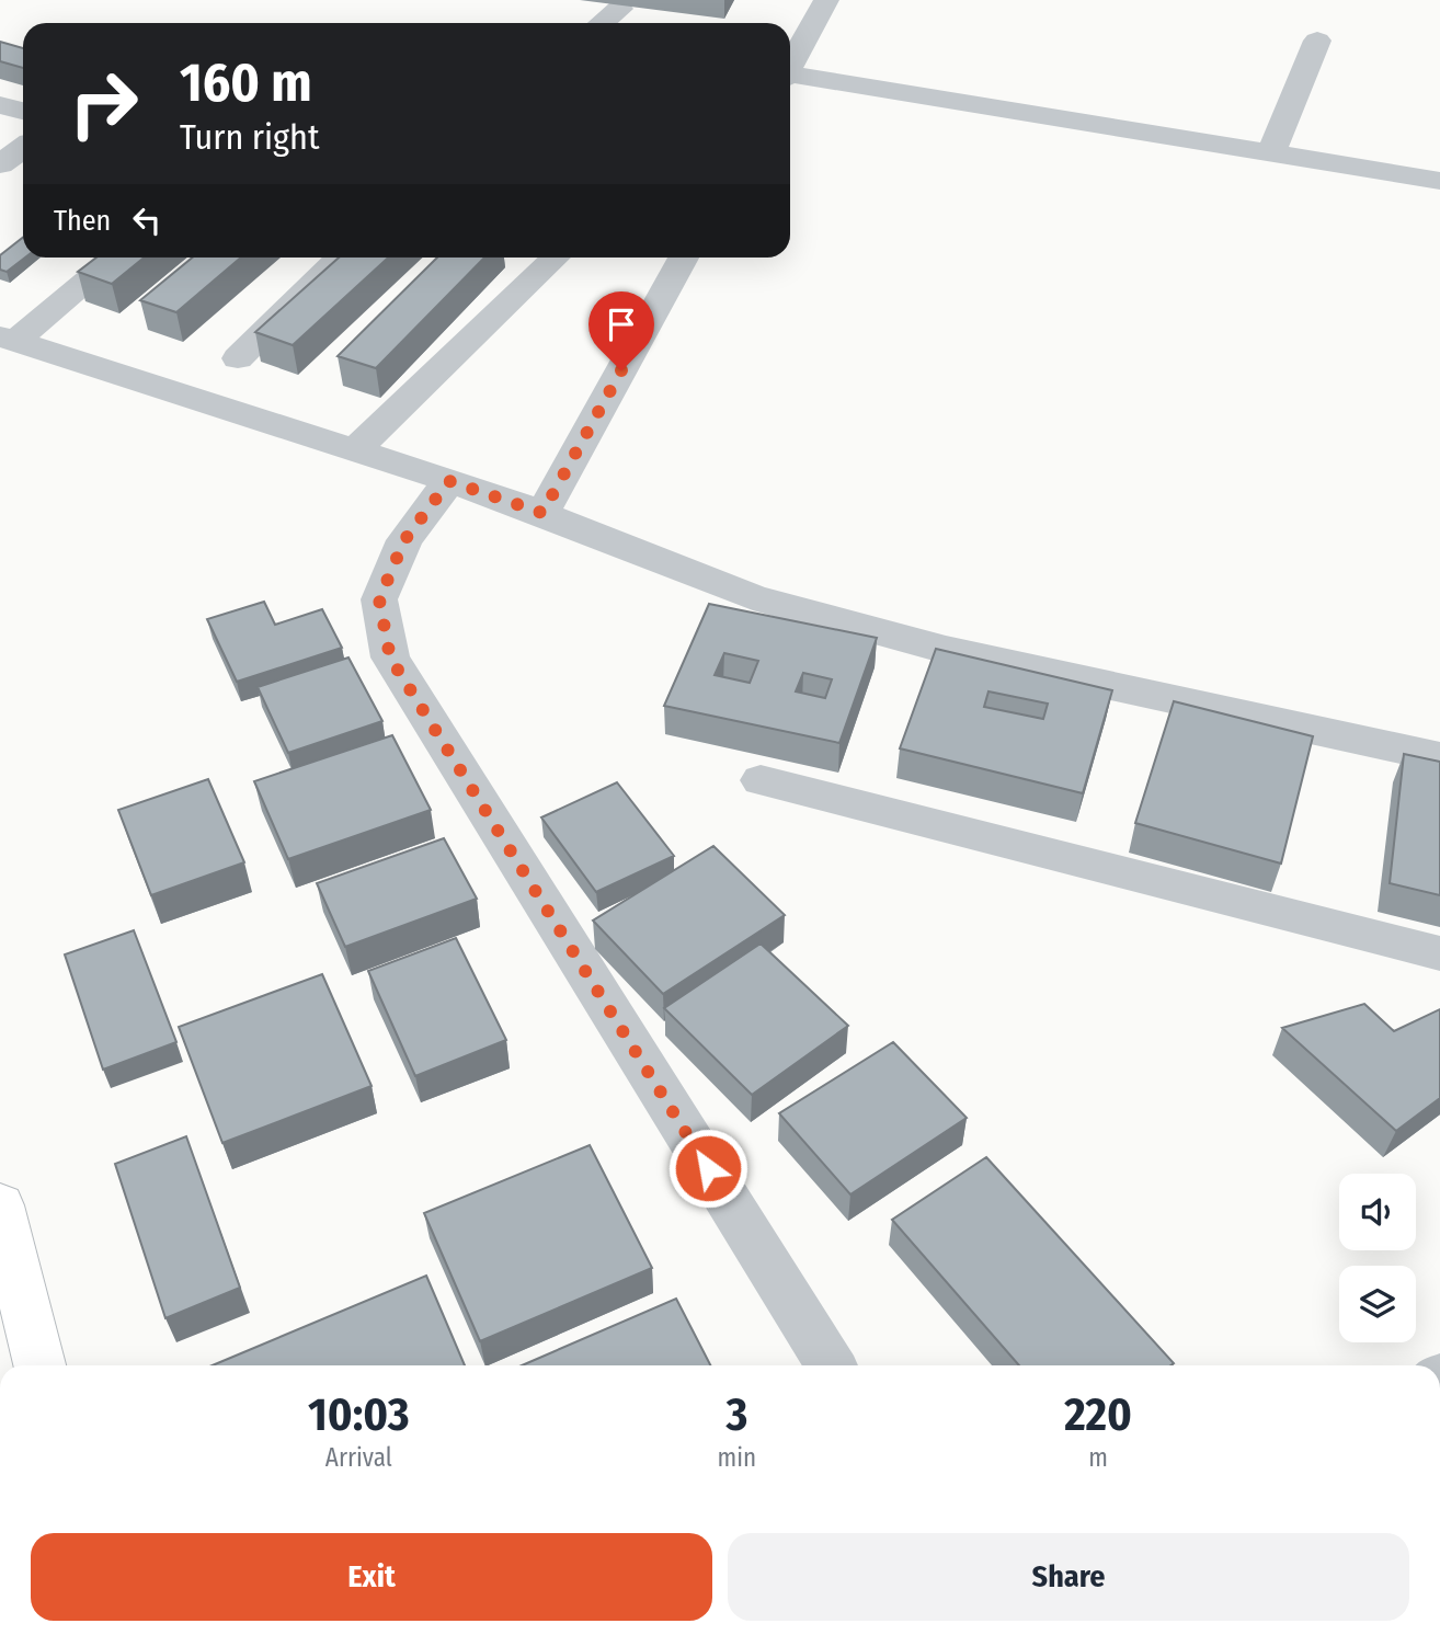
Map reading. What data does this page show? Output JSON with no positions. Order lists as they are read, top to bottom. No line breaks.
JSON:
{"page":{"turn":["160 m","Turn right"],"then":"Then","eta":["10:03","Arrival","3","min","220","m"],"buttons":["Exit","Share"]}}
